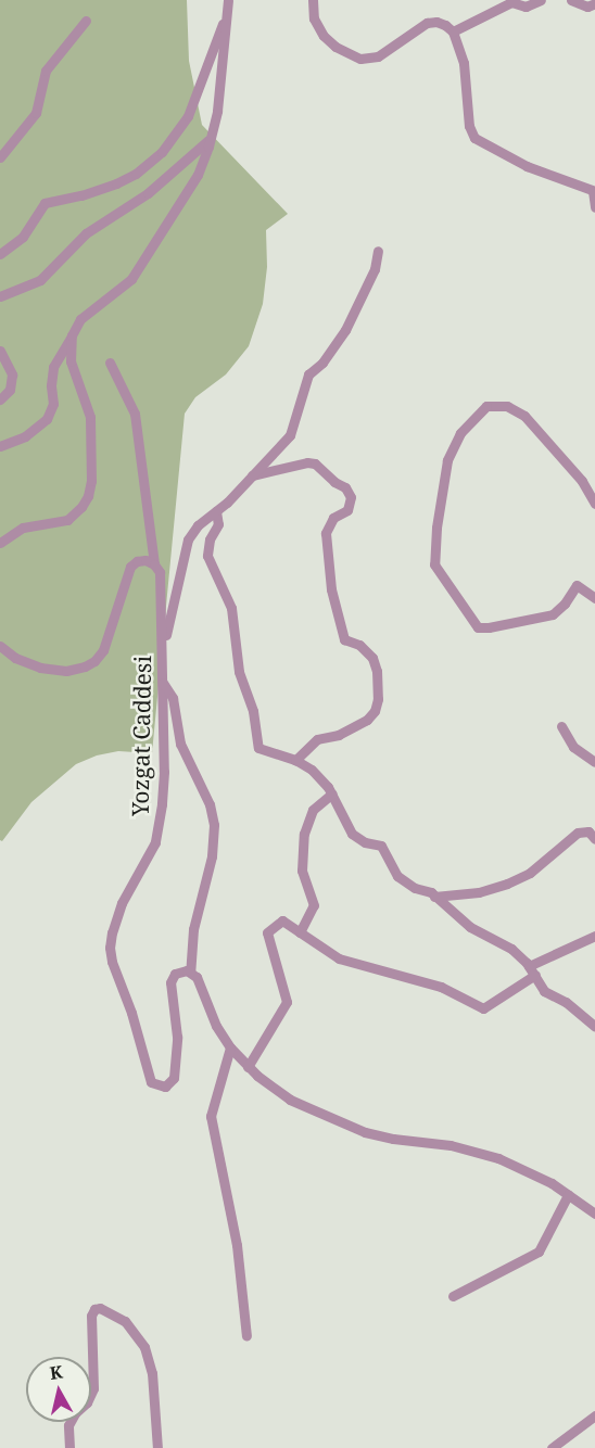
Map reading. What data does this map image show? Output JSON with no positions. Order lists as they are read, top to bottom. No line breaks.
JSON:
{"streets":{"street":["Yozgat Caddesi"]},"north":"top"}
